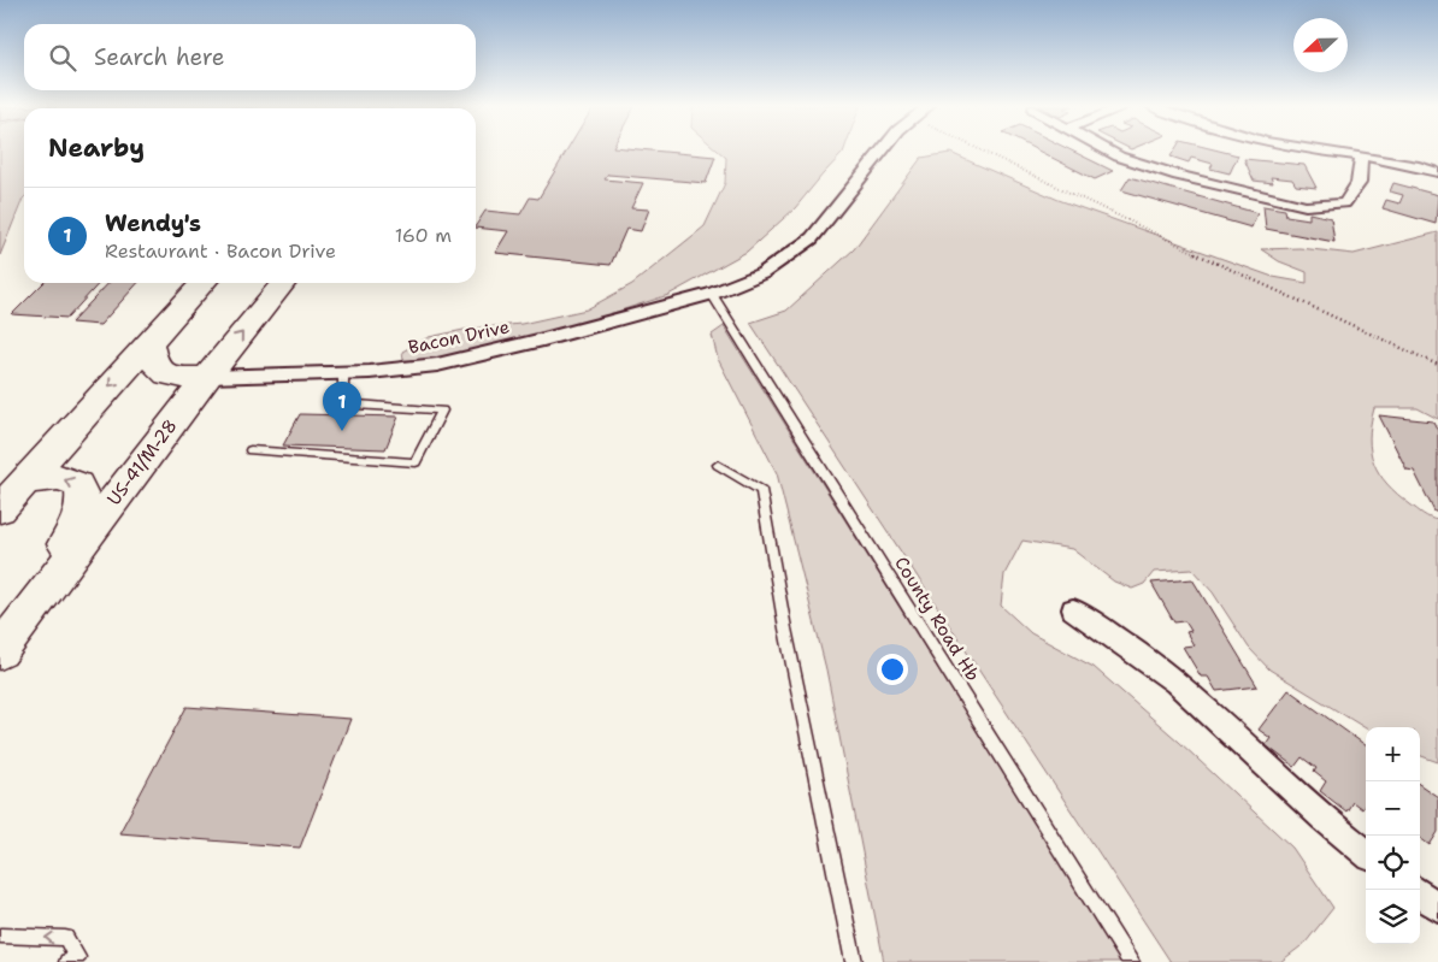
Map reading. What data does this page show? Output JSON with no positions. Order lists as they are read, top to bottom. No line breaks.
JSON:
{"streets":{"highway":["US-41/M-28"],"street":["Bacon Drive"],"lane":["County Road Hb"]},"crossings":[["Bacon Drive","US-41/M-28"],["Bacon Drive","County Road Hb"]],"north":"left","page":{"search":"Search here","heading":"Nearby","list":[{"mark":"1","name":"Wendy's","note":"Restaurant · Bacon Drive","value":"160 m"}],"pins":"1","map_buttons":["+","−"]}}
